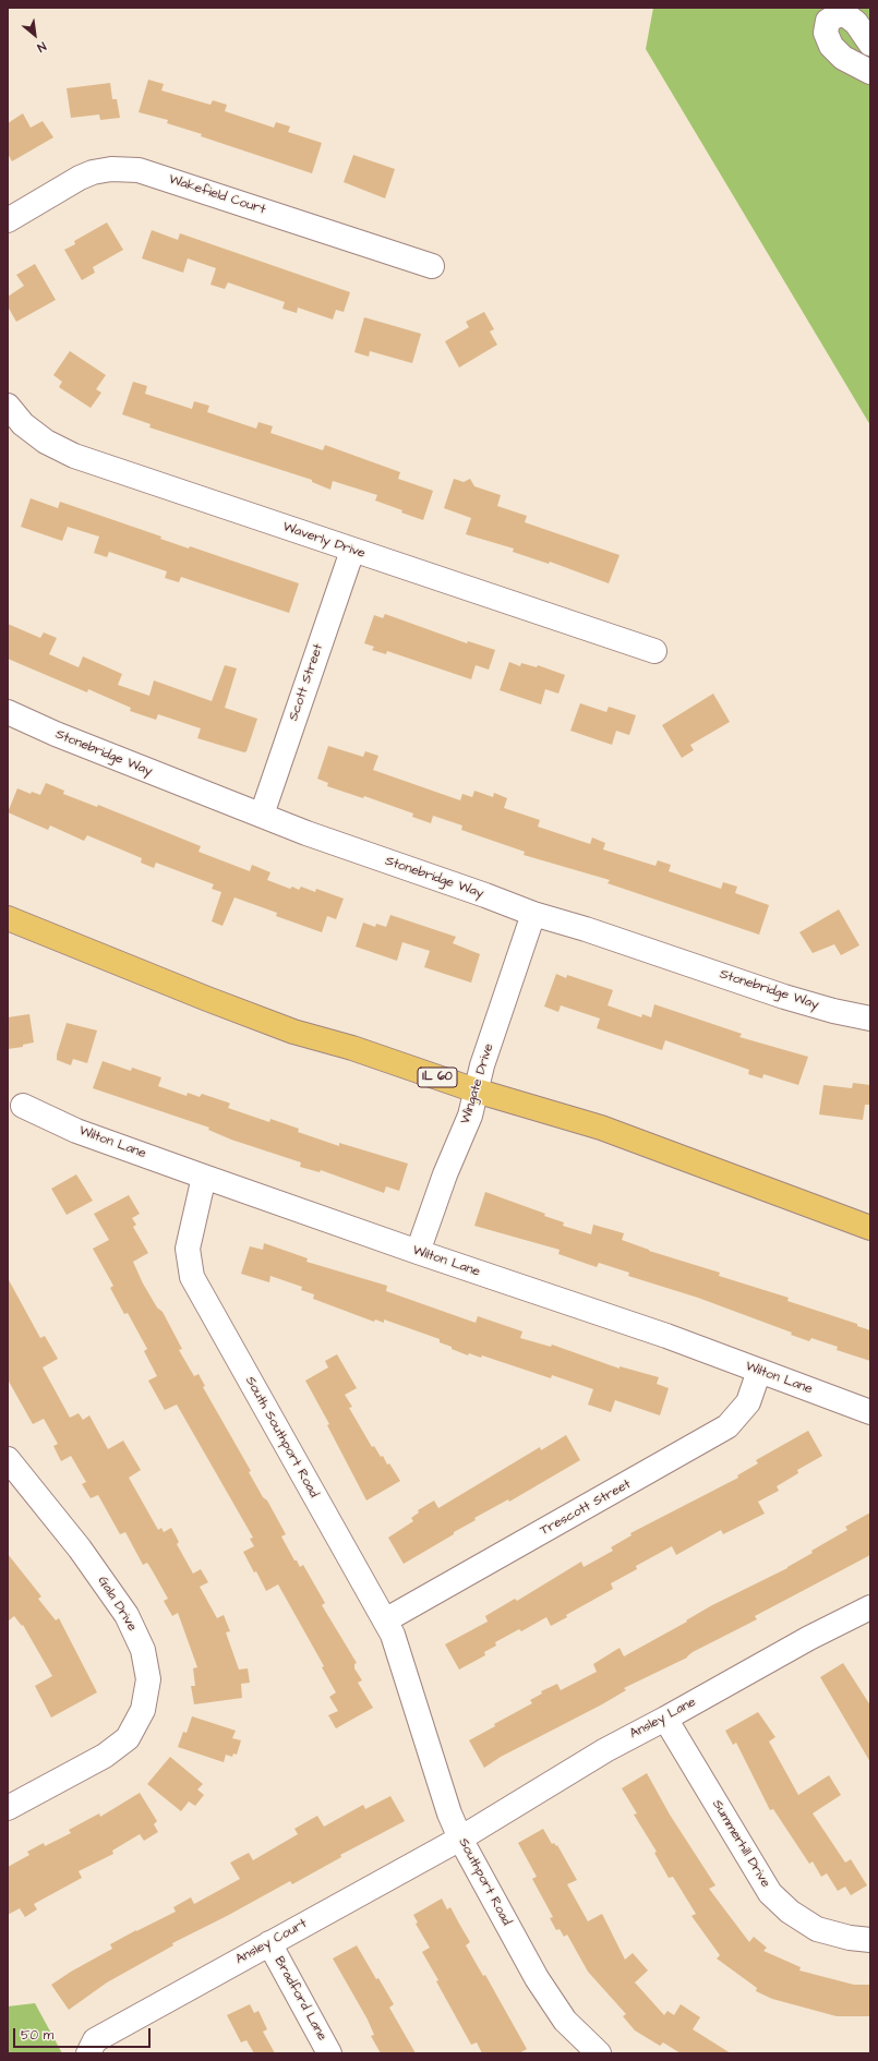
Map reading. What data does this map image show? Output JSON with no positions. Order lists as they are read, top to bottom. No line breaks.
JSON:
{"streets":{"main road":["IL 60"],"street":["Wakefield Court","Waverly Drive","Scott Street","Stonebridge Way","Wingate Drive","Wilton Lane","South Southport Road","Trescott Street","Gala Drive","Ansley Lane","Summerhill Drive","Southport Road","Ansley Court","Bradford Lane"]},"crossings":[["Waverly Drive","Scott Street"],["Scott Street","Stonebridge Way"],["Stonebridge Way","Wingate Drive"],["IL 60","Wingate Drive"],["Wingate Drive","Wilton Lane"],["Wilton Lane","South Southport Road"],["Wilton Lane","Trescott Street"],["South Southport Road","Trescott Street"],["South Southport Road","Southport Road"],["Ansley Lane","Summerhill Drive"],["Ansley Lane","Southport Road"],["Ansley Lane","Ansley Court"],["Southport Road","Ansley Court"],["Ansley Court","Bradford Lane"]],"scale_bar":"50 m","north":"bottom right"}
